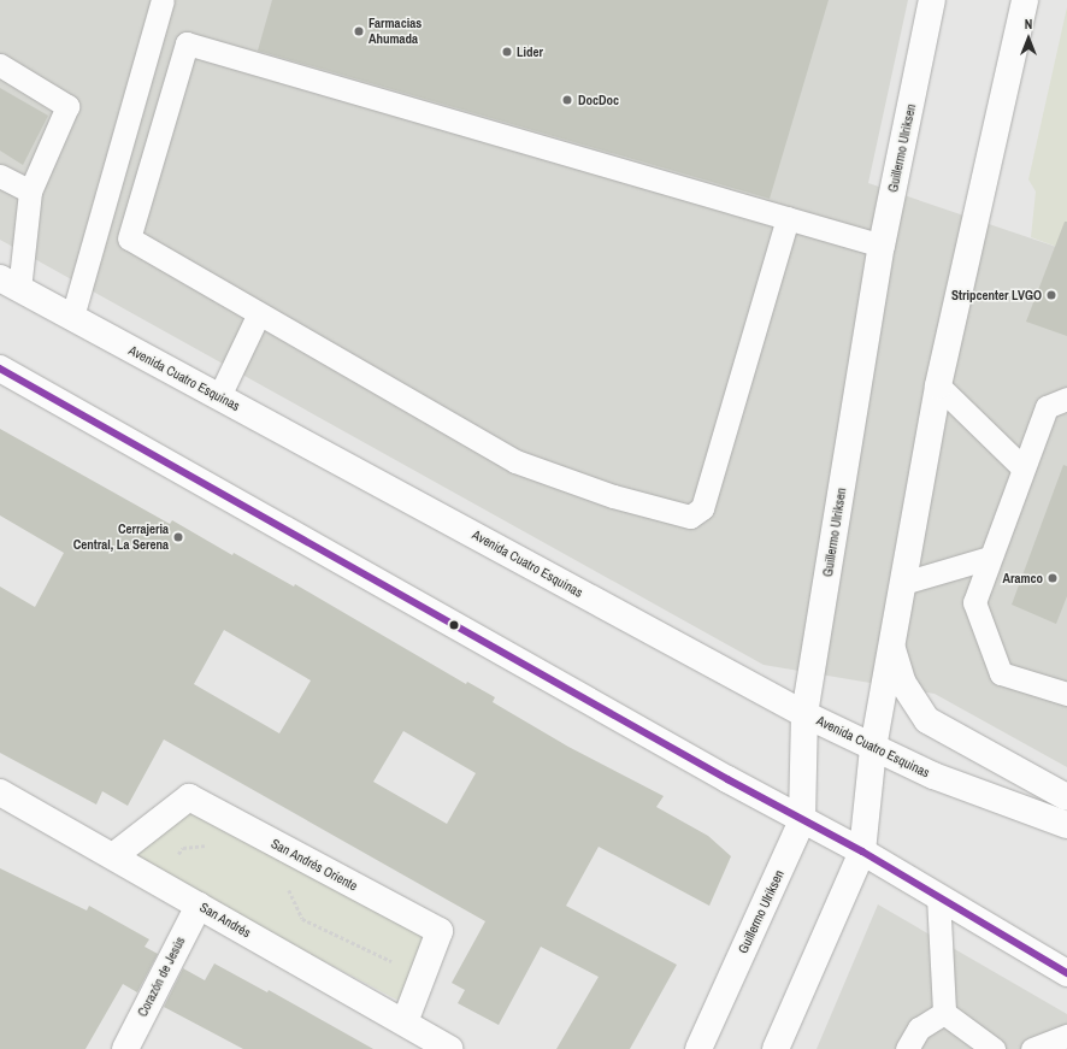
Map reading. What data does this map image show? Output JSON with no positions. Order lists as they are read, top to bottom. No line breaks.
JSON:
{"streets":{"main road":["Guillermo Ulriksen","Avenida Cuatro Esquinas","San Andrés Oriente","San Andrés","Corazón de Jesús"]},"crossings":[["Guillermo Ulriksen","Avenida Cuatro Esquinas"],["San Andrés Oriente","San Andrés"],["San Andrés","Corazón de Jesús"]],"places":["Farmacias Ahumada","Lider","DocDoc","Stripcenter LVGO","Cerrajeria Central, La Serena","Aramco"],"north":"top"}
